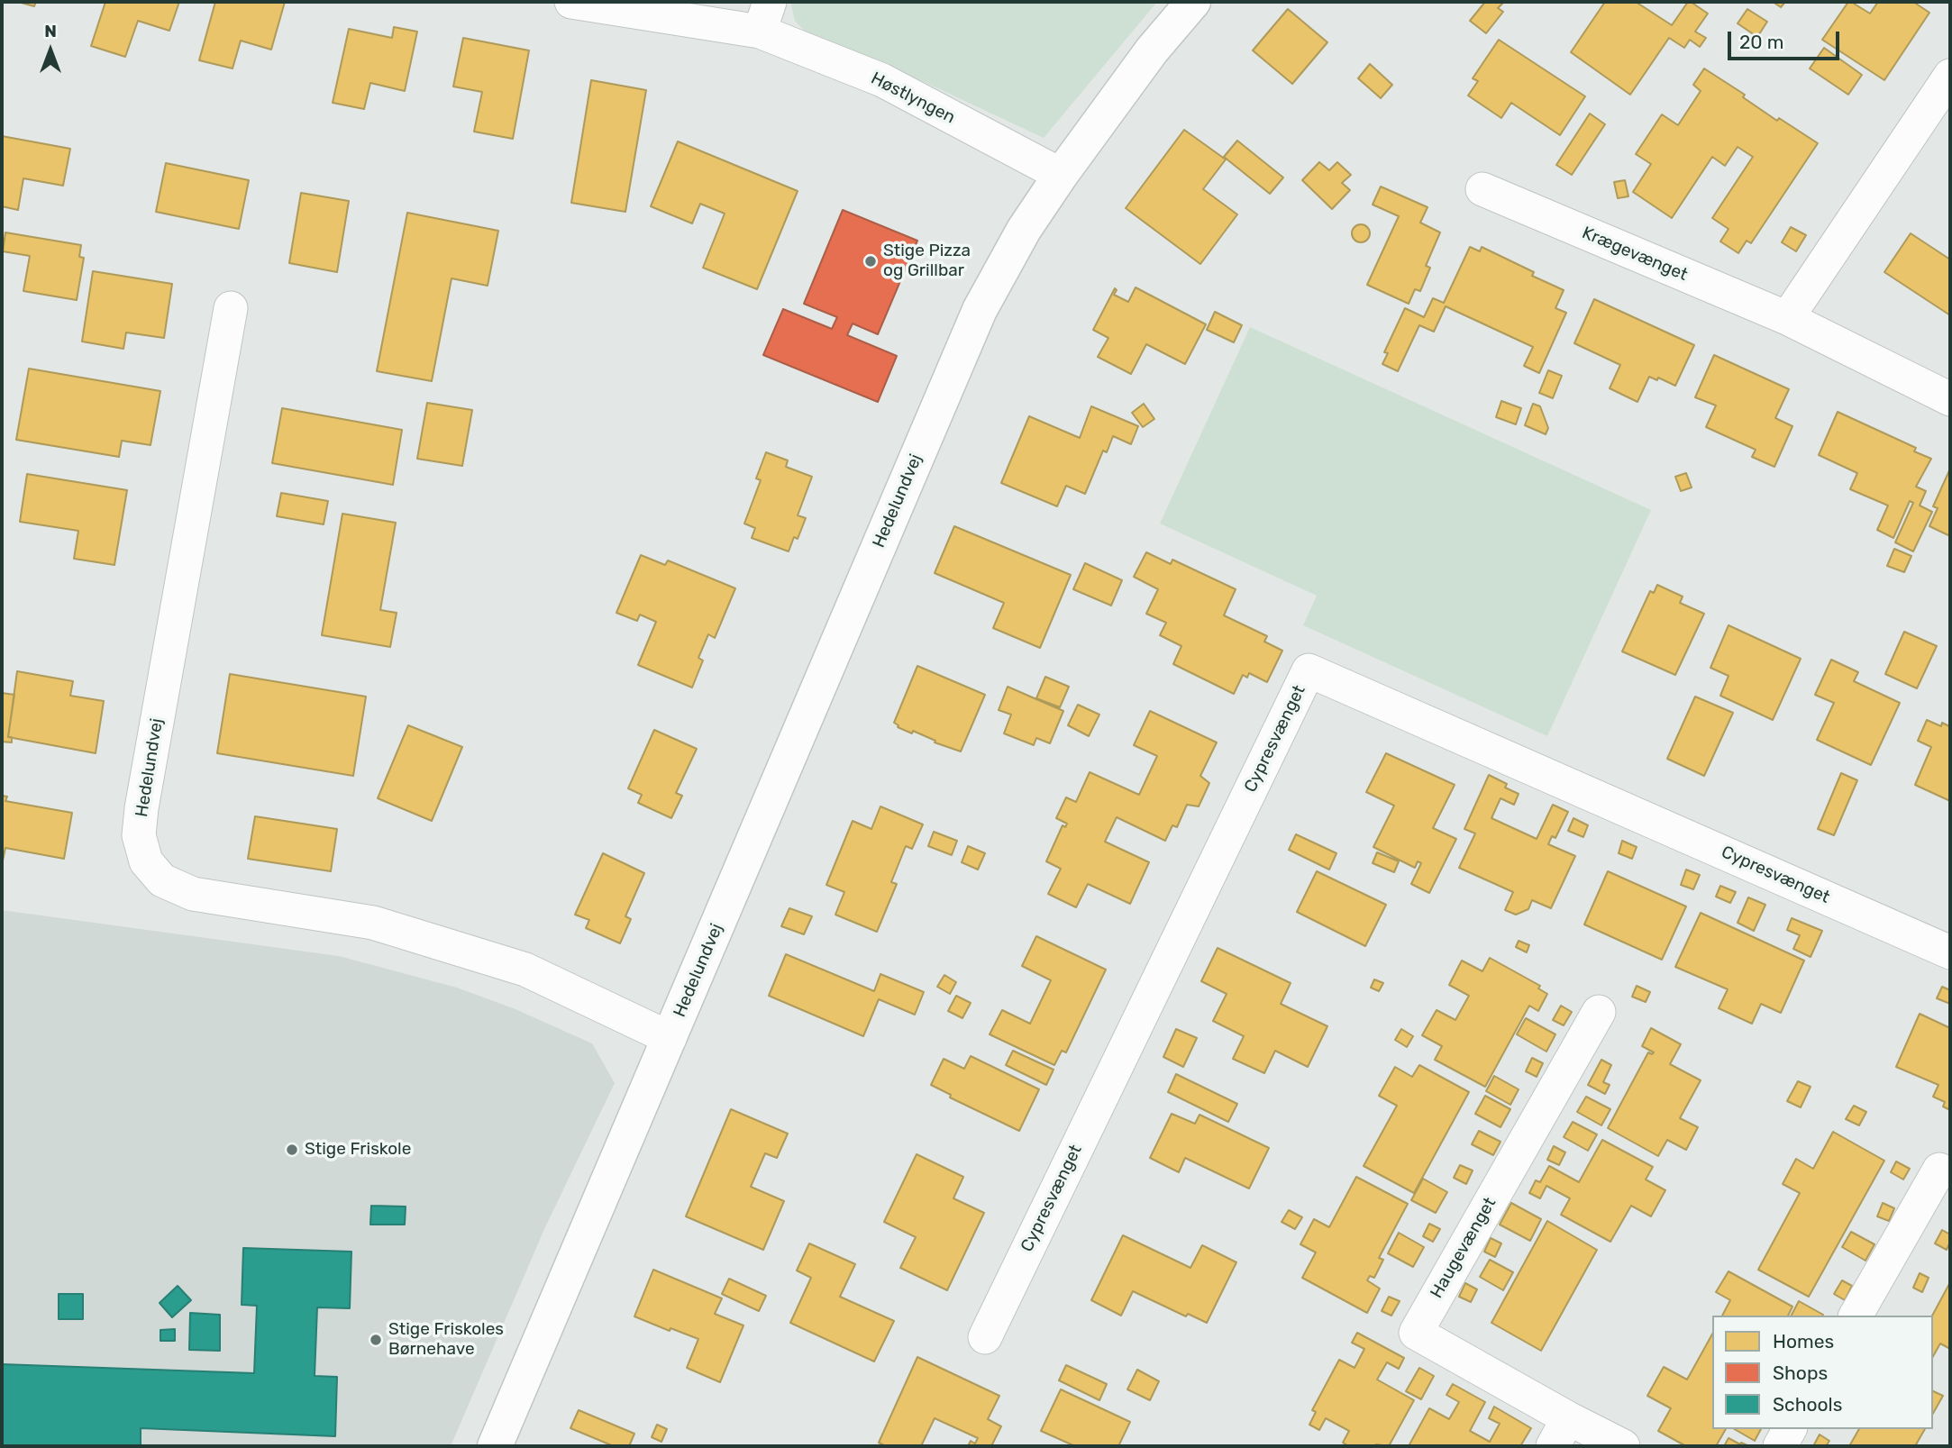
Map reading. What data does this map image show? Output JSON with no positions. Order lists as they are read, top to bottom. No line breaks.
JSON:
{"streets":{"street":["Høstlyngen","Krægevænget","Hedelundvej","Cypresvænget","Haugevænget"]},"crossings":[["Høstlyngen","Hedelundvej"]],"places":["Stige Pizza og Grillbar","Stige Friskole","Stige Friskoles Børnehave"],"legend":["Homes","Shops","Schools"],"scale_bar":"20 m","north":"top"}
